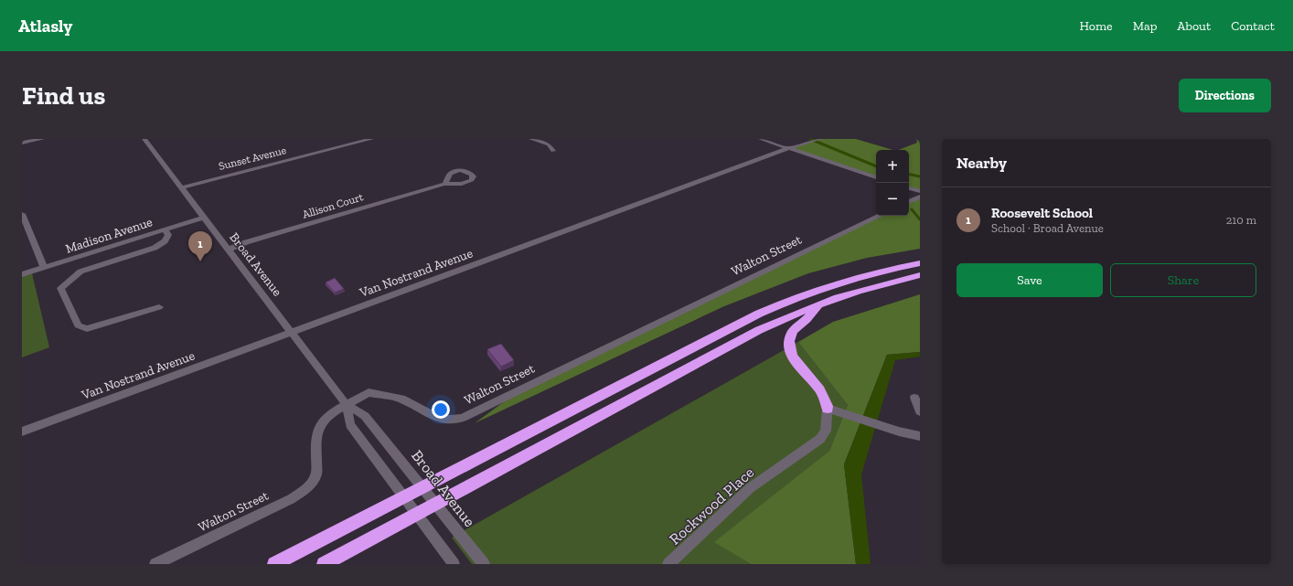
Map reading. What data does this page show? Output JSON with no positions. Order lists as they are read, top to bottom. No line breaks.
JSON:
{"streets":{"street":["Sunset Avenue","Allison Court","Madison Avenue","Walton Street","Broad Avenue","Van Nostrand Avenue","Rockwood Place"]},"crossings":[["Sunset Avenue","Broad Avenue"],["Allison Court","Broad Avenue"],["Madison Avenue","Broad Avenue"],["Walton Street","Broad Avenue"],["Broad Avenue","Van Nostrand Avenue"]],"page":{"header":"Atlasly","nav":["Home","Map","About","Contact"],"buttons":["Directions",["Save","Share"]],"title":"Find us","heading":"Nearby","map_buttons":["+","−"],"list":[{"mark":"1","name":"Roosevelt School","note":"School · Broad Avenue","value":"210 m"}],"pins":"1"}}
